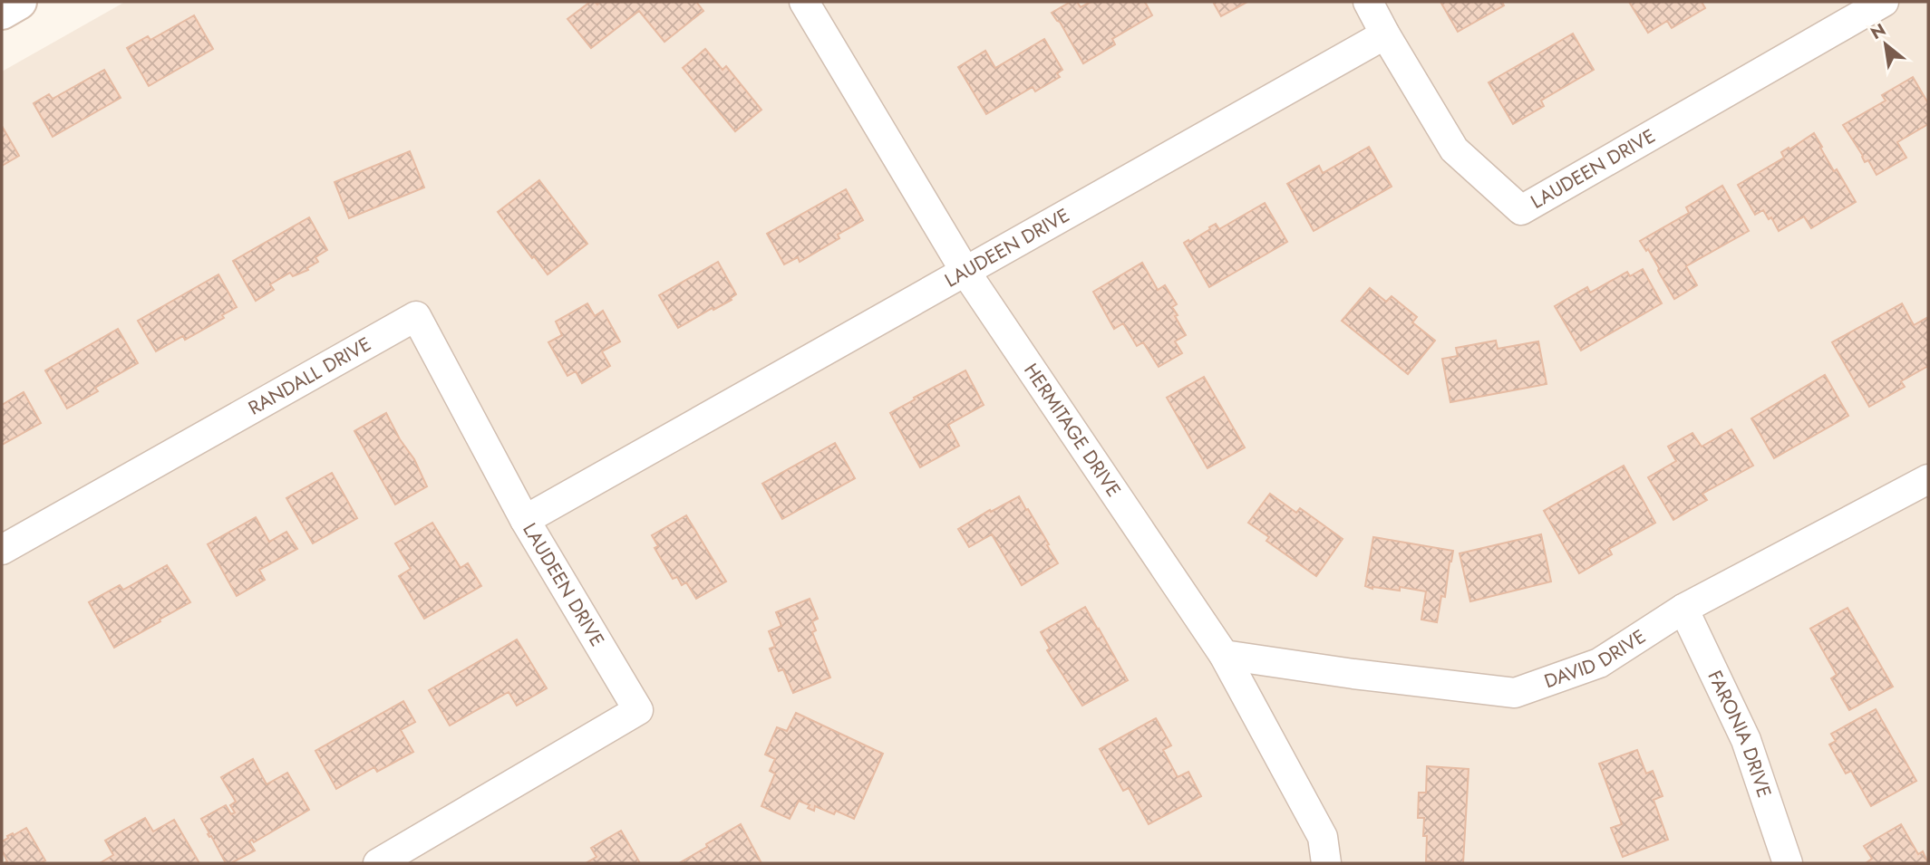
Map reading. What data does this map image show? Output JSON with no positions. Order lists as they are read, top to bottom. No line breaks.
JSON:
{"streets":{"street":["LAUDEEN DRIVE","RANDALL DRIVE","HERMITAGE DRIVE","DAVID DRIVE","FARONIA DRIVE"]},"crossings":[["LAUDEEN DRIVE","RANDALL DRIVE"],["LAUDEEN DRIVE","HERMITAGE DRIVE"],["HERMITAGE DRIVE","DAVID DRIVE"],["DAVID DRIVE","FARONIA DRIVE"]],"north":"top left"}
